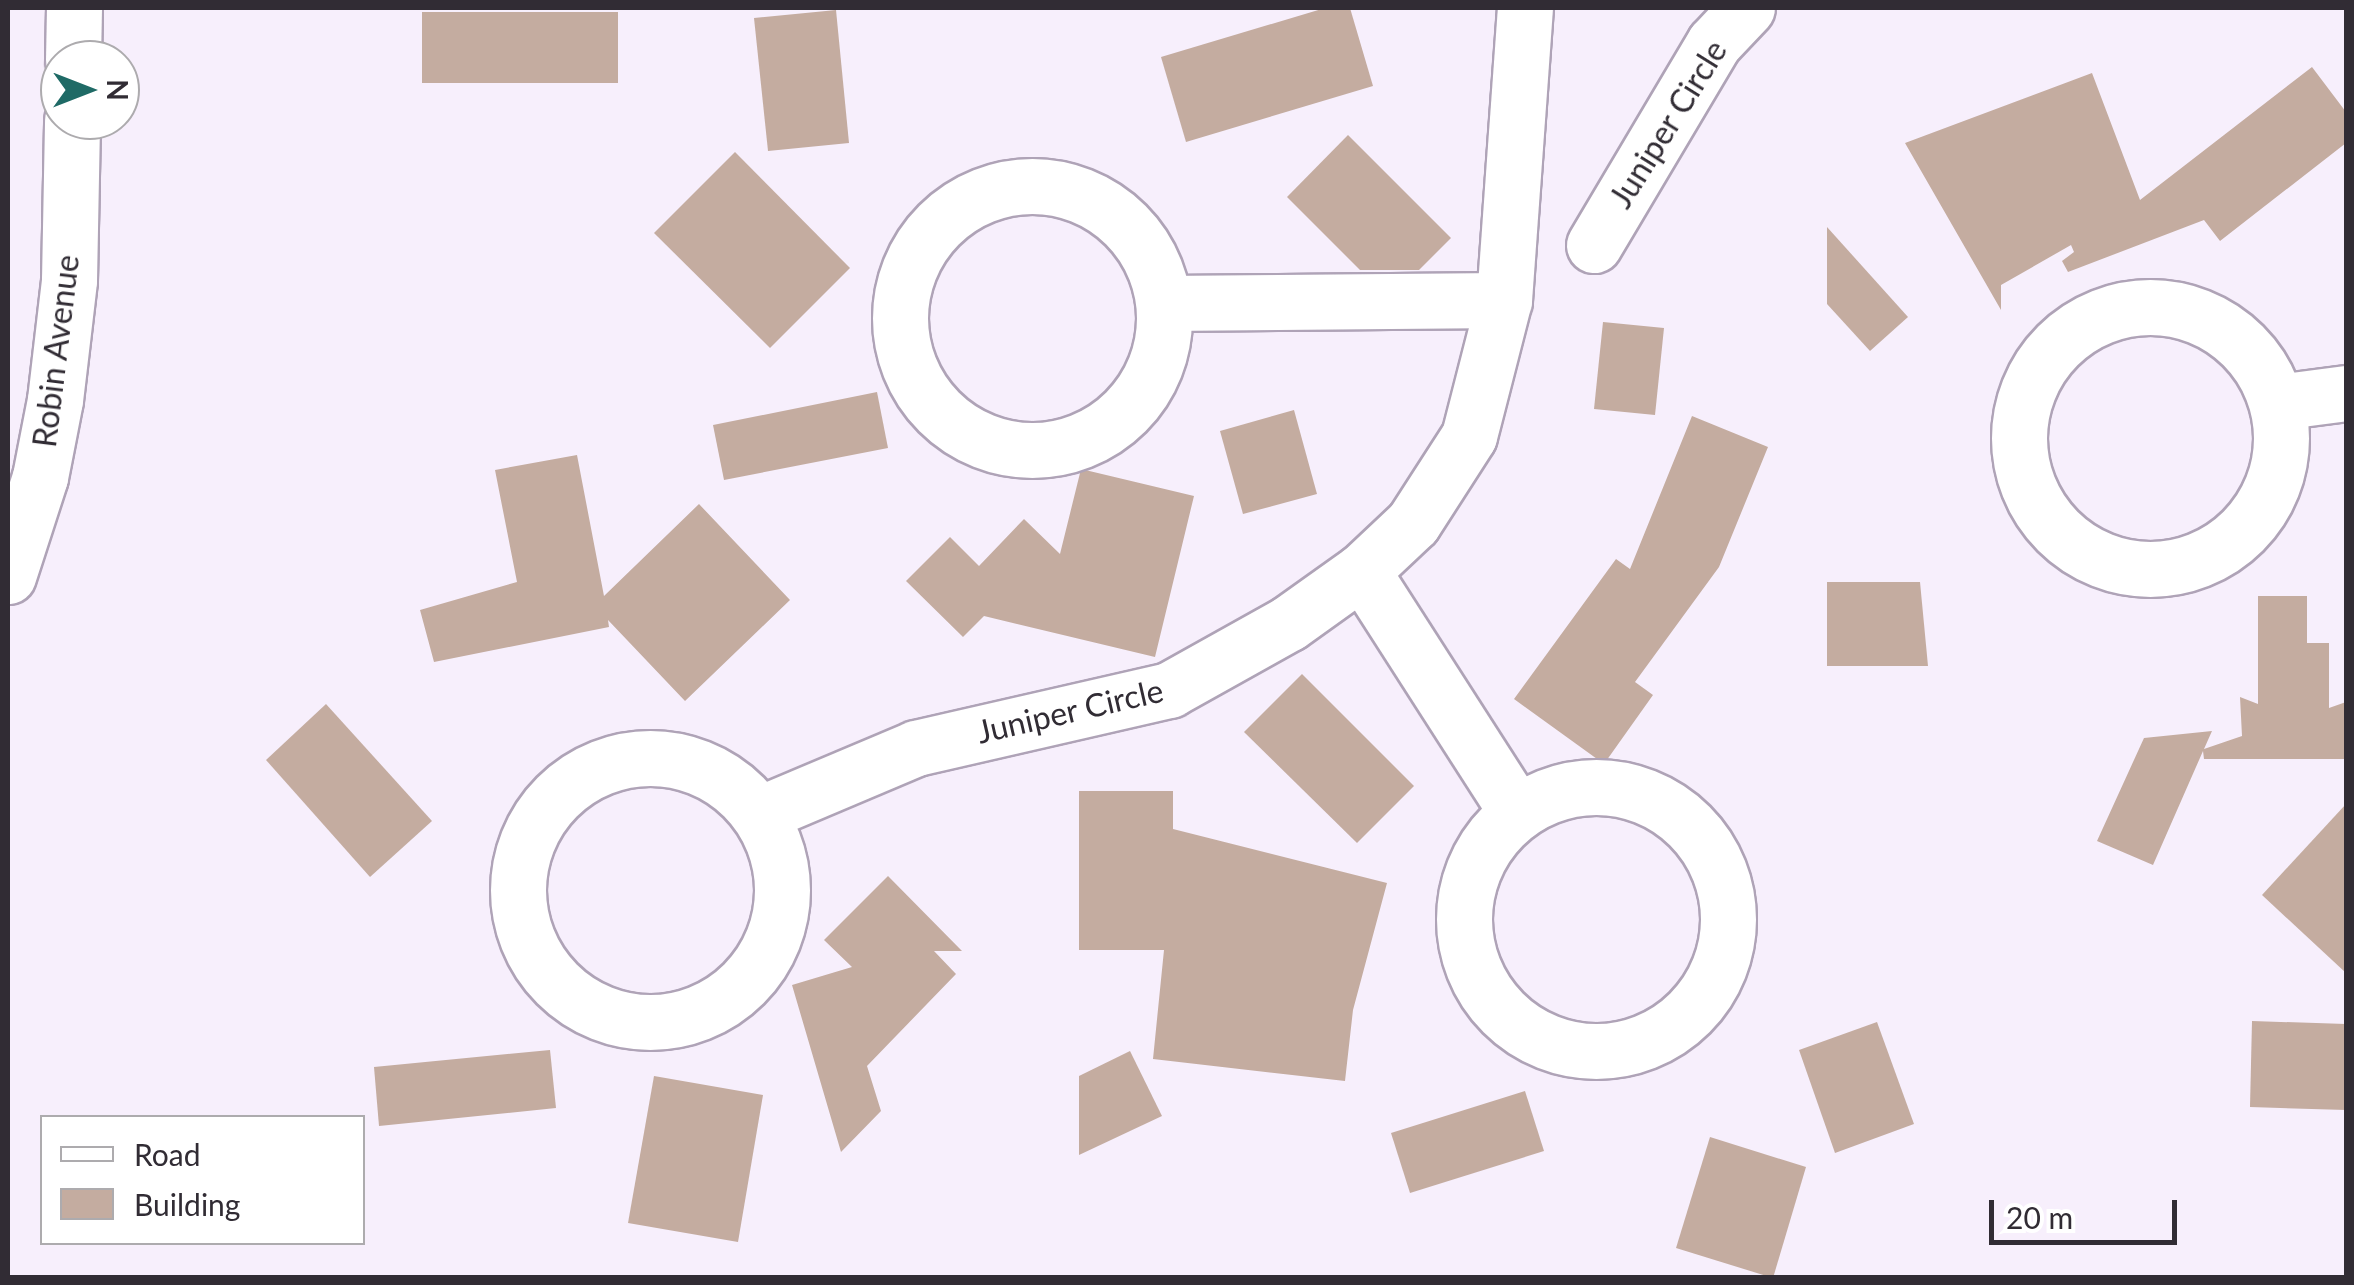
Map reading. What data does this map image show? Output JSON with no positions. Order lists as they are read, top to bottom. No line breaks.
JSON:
{"streets":{"street":["Juniper Circle","Robin Avenue"]},"legend":["Road","Building"],"scale_bar":"20 m","north":"right"}
